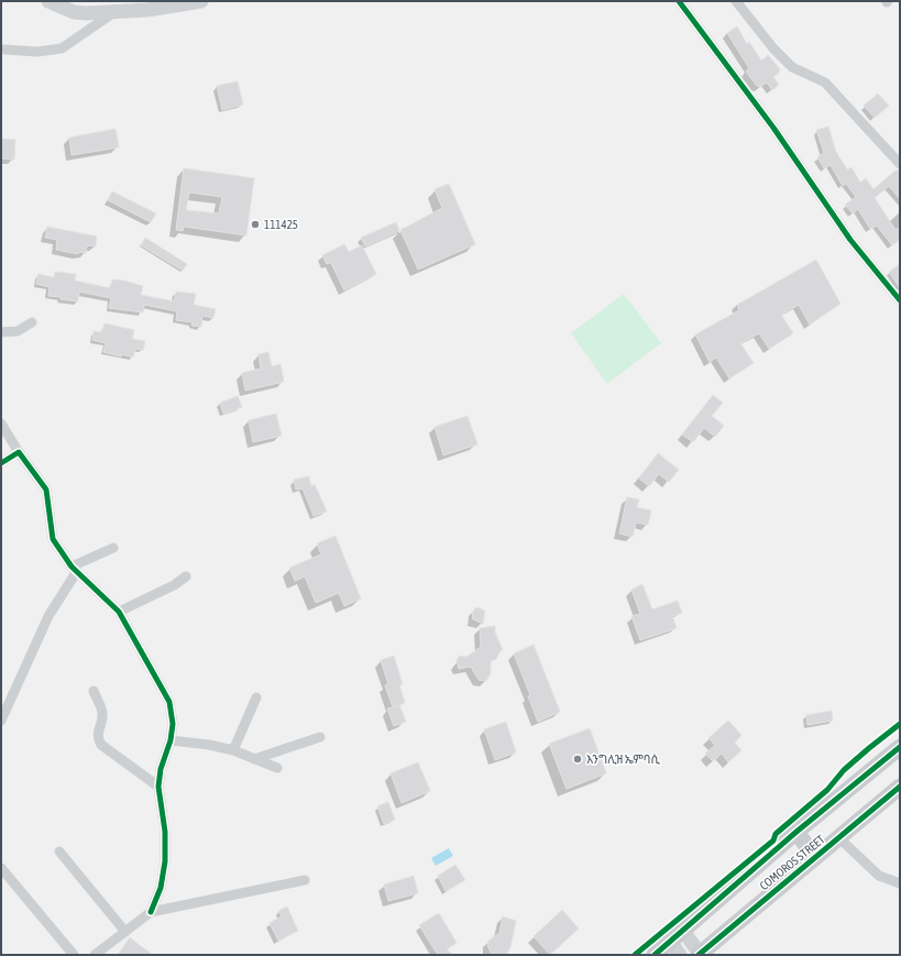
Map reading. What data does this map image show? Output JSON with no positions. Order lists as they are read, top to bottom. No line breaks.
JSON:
{"streets":{"main road":["COMOROS STREET"]},"places":["111425","እንግሊዝ ኤምባሲ"]}
